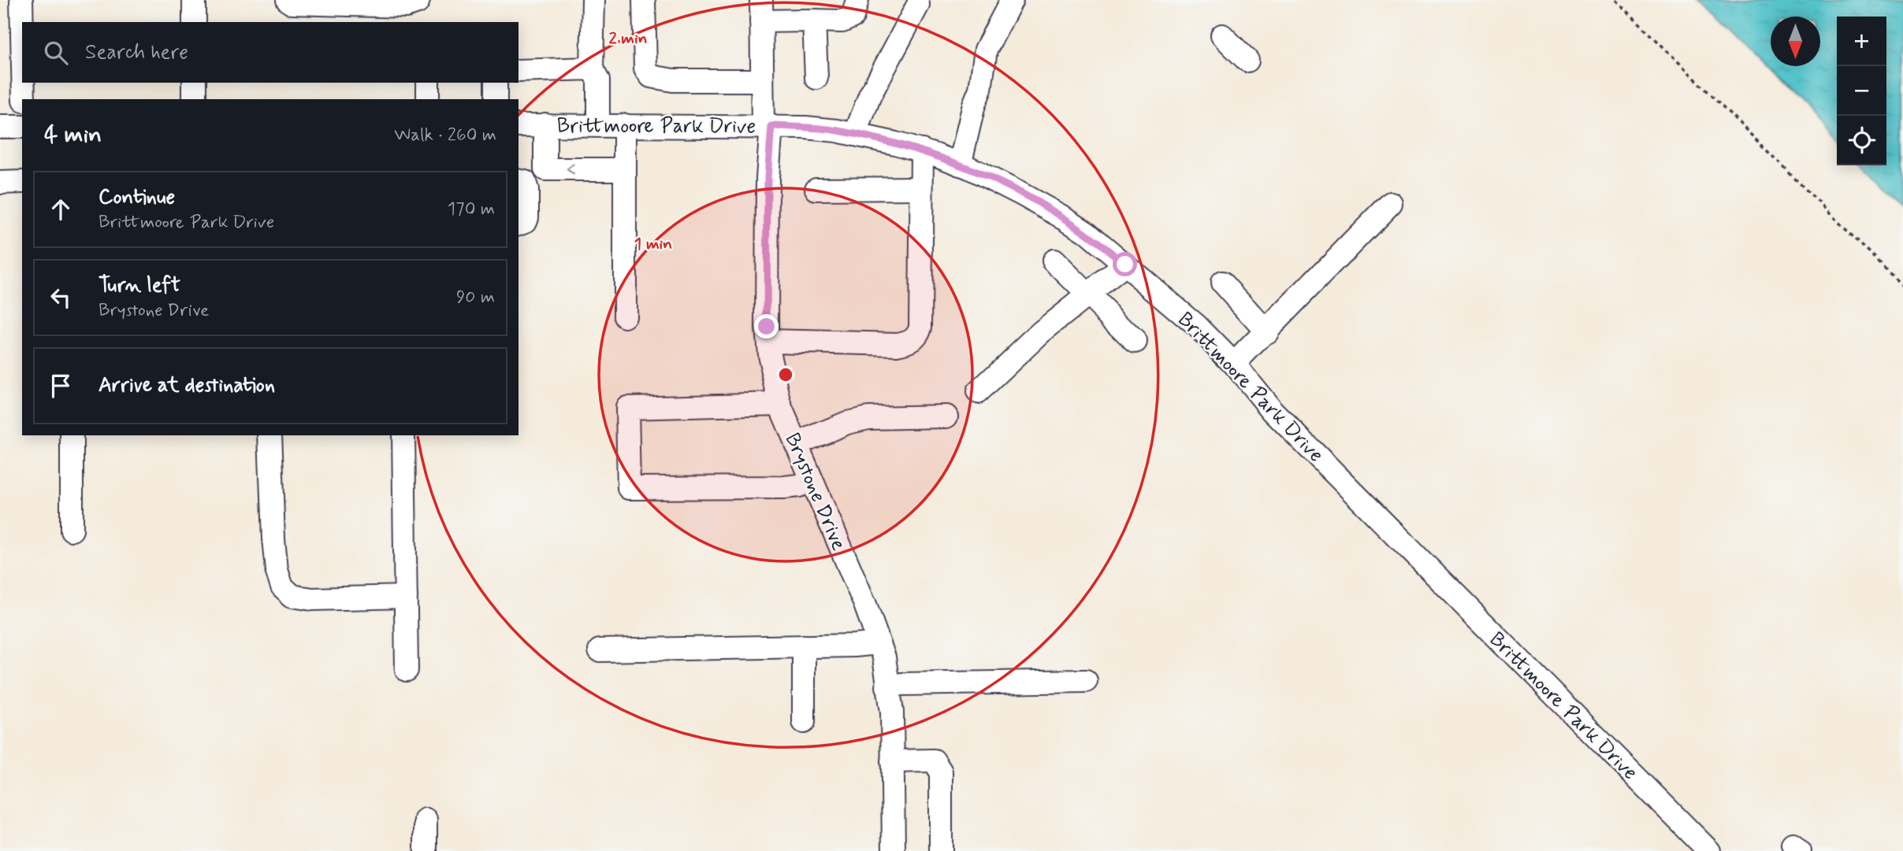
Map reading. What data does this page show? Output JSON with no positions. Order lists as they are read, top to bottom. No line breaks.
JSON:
{"streets":{"street":["Brittmoore Park Drive","Brystone Drive"]},"crossings":[["Brittmoore Park Drive","Brystone Drive"]],"north":"bottom","page":{"map_buttons":["+","−"],"search":"Search here","heading":["4 min","Walk · 260 m"],"list":[["Continue","Brittmoore Park Drive","170 m"],["Turn left","Brystone Drive","90 m"],"Arrive at destination"]},"rings":["2 min","1 min"]}
